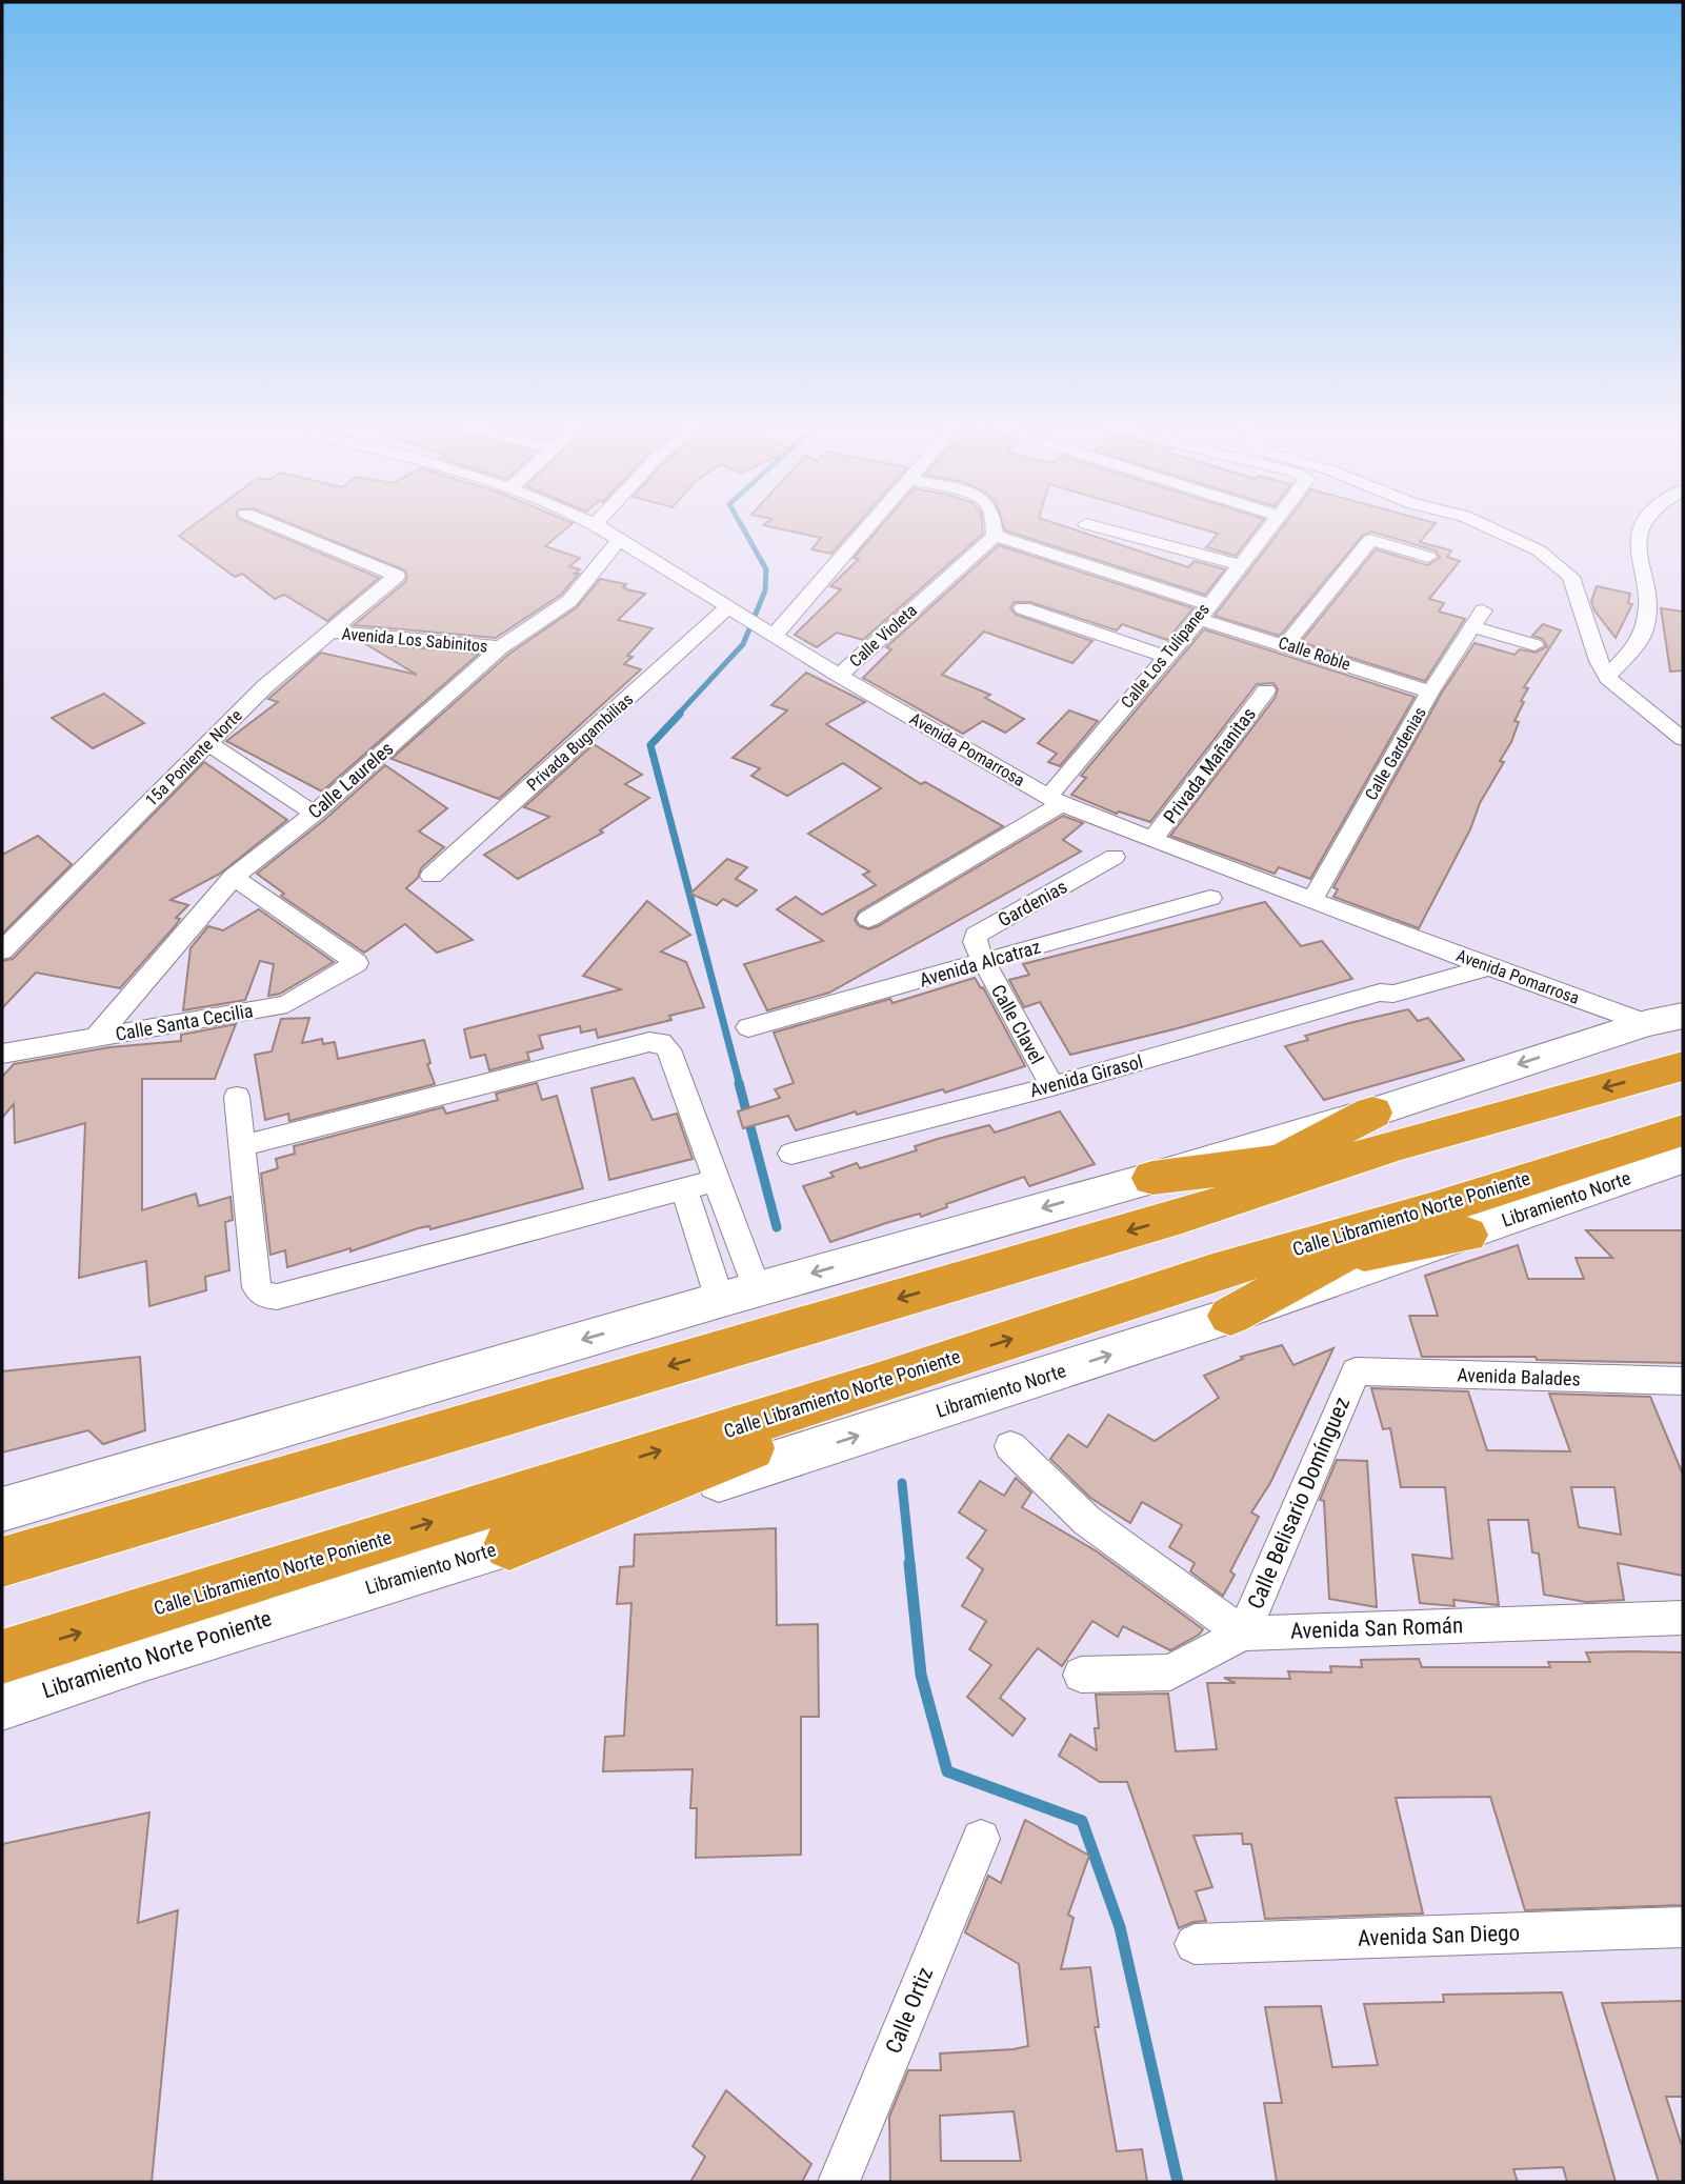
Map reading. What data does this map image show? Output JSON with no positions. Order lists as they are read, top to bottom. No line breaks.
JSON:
{"streets":{"highway":["Calle Libramiento Norte Poniente"],"street":["Calle Violeta","Avenida Los Sabinitos","Calle Roble","Calle Los Tulipanes","Privada Bugambilias","Avenida Pomarrosa","Calle Gardenias","15a Poniente Norte","Privada Mañanitas","Calle Laureles","Gardenias","Avenida Alcatraz","Calle Santa Cecilia","Calle Clavel","Avenida Girasol","Libramiento Norte","Avenida Balades","Calle Belisario Domínguez","Avenida San Román","Libramiento Norte Poniente","Avenida San Diego","Calle Ortiz"]},"crossings":[["Calle Violeta","Calle Roble"],["Calle Violeta","Avenida Pomarrosa"],["Avenida Los Sabinitos","15a Poniente Norte"],["Avenida Los Sabinitos","Calle Laureles"],["Calle Roble","Calle Los Tulipanes"],["Calle Roble","Calle Gardenias"],["Calle Los Tulipanes","Avenida Pomarrosa"],["Privada Bugambilias","Avenida Pomarrosa"],["Avenida Pomarrosa","Calle Gardenias"],["Avenida Pomarrosa","Privada Mañanitas"],["Avenida Pomarrosa","Calle Laureles"],["Avenida Pomarrosa","Avenida Girasol"],["Calle Laureles","Calle Santa Cecilia"],["Gardenias","Avenida Alcatraz"],["Gardenias","Calle Clavel"],["Avenida Alcatraz","Calle Clavel"],["Calle Clavel","Avenida Girasol"],["Libramiento Norte","Calle Libramiento Norte Poniente"],["Libramiento Norte","Libramiento Norte Poniente"],["Avenida Balades","Calle Belisario Domínguez"],["Calle Belisario Domínguez","Avenida San Román"]]}
